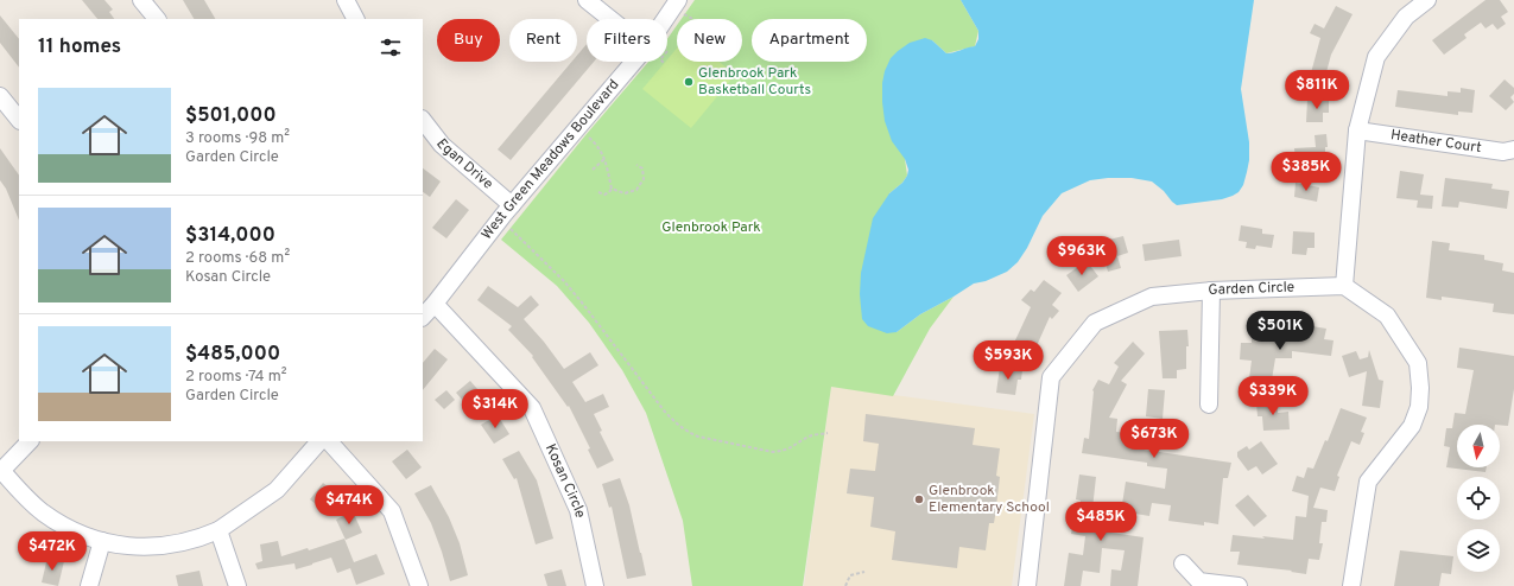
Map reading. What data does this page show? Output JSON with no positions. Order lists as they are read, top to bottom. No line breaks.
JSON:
{"streets":{"street":["Heather Court","West Green Meadows Boulevard","Egan Drive","Garden Circle","Kosan Circle"]},"crossings":[["West Green Meadows Boulevard","Egan Drive"],["West Green Meadows Boulevard","Kosan Circle"]],"parks":["Glenbrook Park"],"places":["Glenbrook Park Basketball Courts","Glenbrook Elementary School"],"north":"bottom","page":{"chip":["Buy","Rent","Filters","New","Apartment"],"heading":"11 homes","price":["$811K","$385K","$963K","$501K","$593K","$339K","$314K","$673K","$474K","$485K","$472K"],"list":[{"name":"$501,000","note":"3 rooms · 98 m² · Garden Circle"},{"name":"$314,000","note":"2 rooms · 68 m² · Kosan Circle"},{"name":"$485,000","note":"2 rooms · 74 m² · Garden Circle"}]}}
